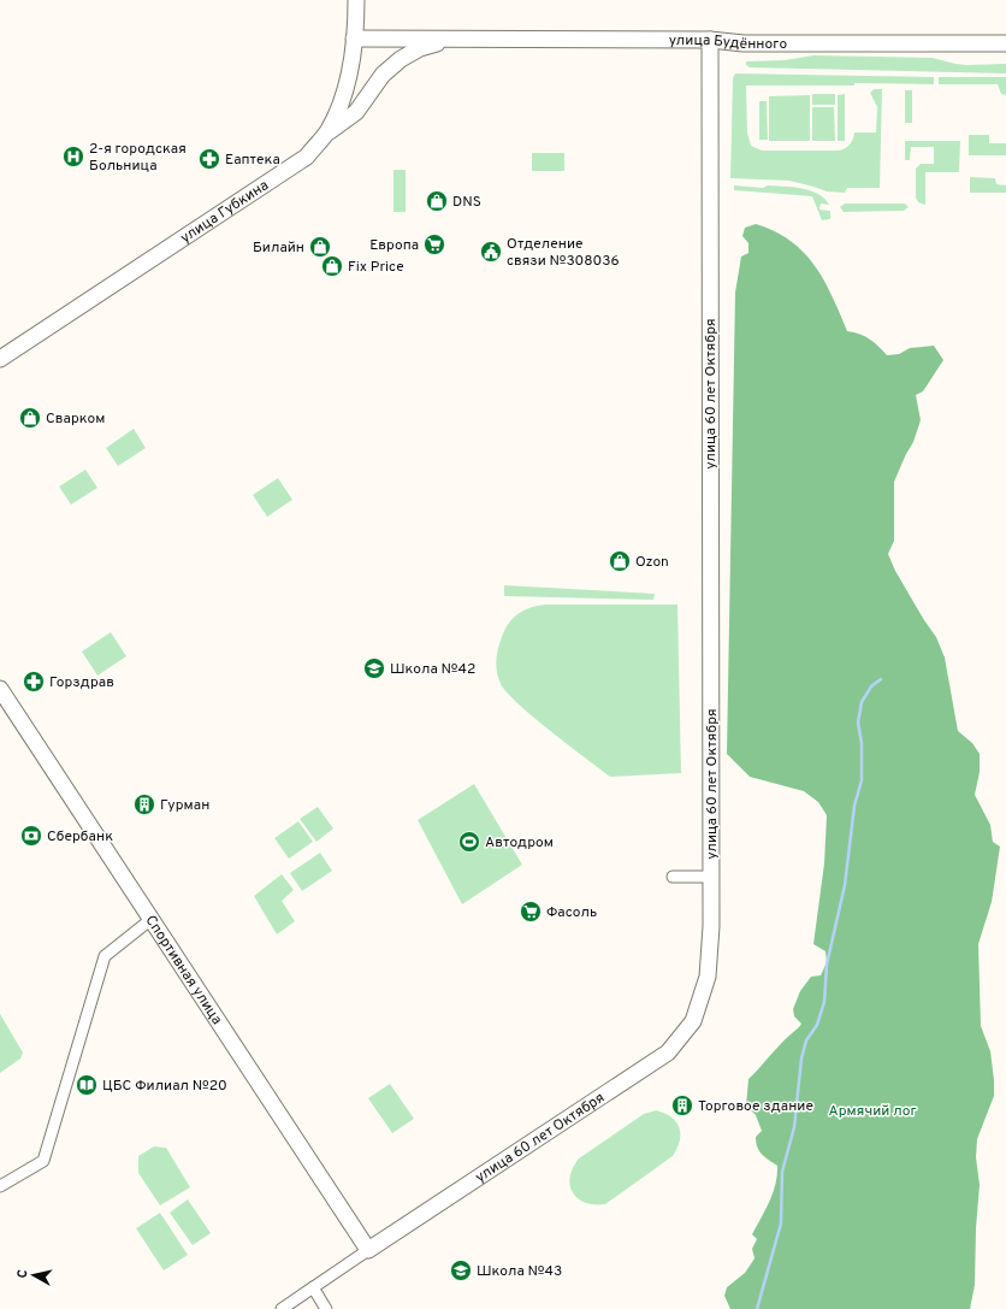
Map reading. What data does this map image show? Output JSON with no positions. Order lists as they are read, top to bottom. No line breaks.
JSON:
{"streets":{"street":["улица Будённого","улица Губкина","улица 60 лет Октября","Спортивная улица"]},"crossings":[["улица Будённого","улица Губкина"],["улица Будённого","улица 60 лет Октября"],["улица 60 лет Октября","Спортивная улица"]],"parks":["Армячий лог"],"places":{"hospital":["2-я городская Больница"],"pharmacy":["Еаптека","Горздрав"],"shop":["DNS","Билайн","Fix Price","Сварком","Ozon"],"supermarket":["Европа","Фасоль"],"public building":["Отделение связи №308036"],"school or university":["Школа №42","Школа №43"],"building":["Гурман","Торговое здание"],"bank":["Сбербанк"],"sports":["Автодром"],"library":["ЦБС Филиал №20"]},"north":"left"}
